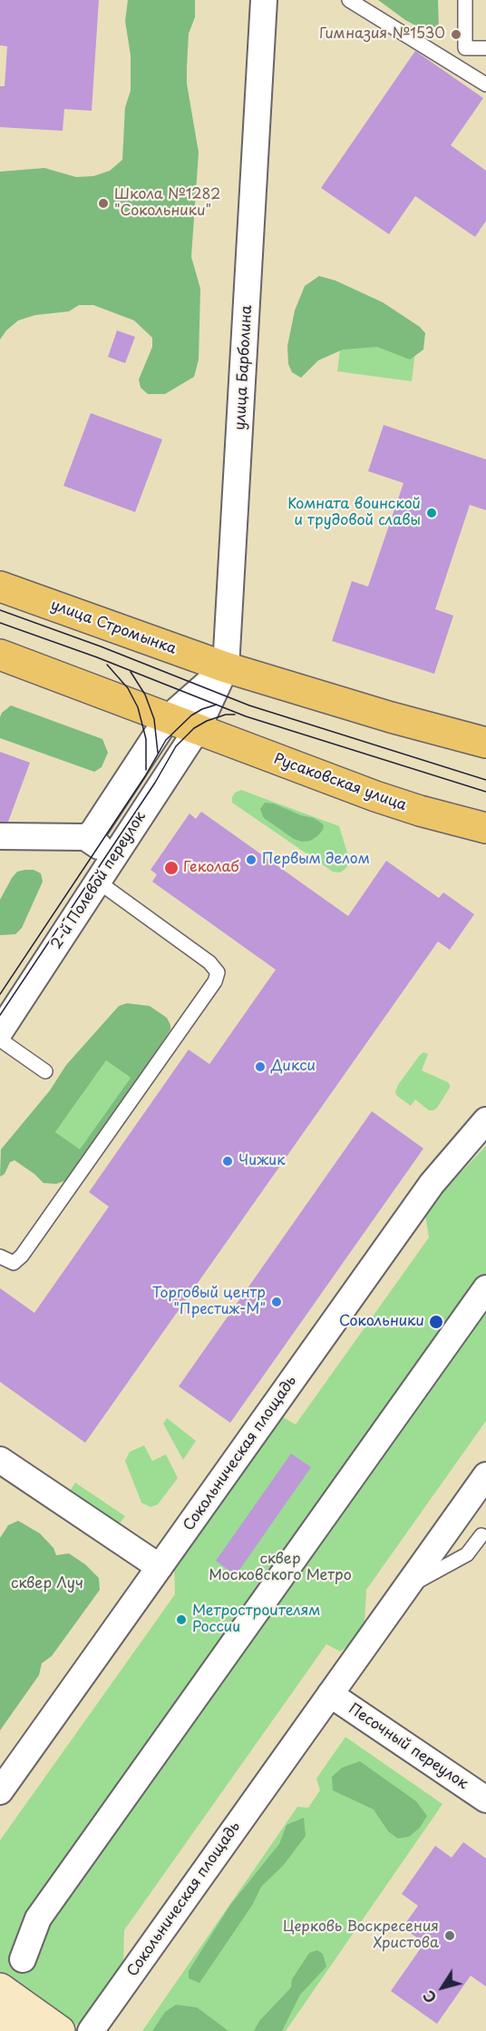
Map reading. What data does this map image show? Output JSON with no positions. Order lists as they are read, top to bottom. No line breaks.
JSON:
{"streets":{"main road":["улица Стромынка","Русаковская улица"],"street":["улица Барболина","2-й Полевой переулок","Сокольническая площадь","Песочный переулок"]},"crossings":[["улица Барболина","улица Стромынка"],["улица Барболина","Русаковская улица"],["улица Барболина","2-й Полевой переулок"],["улица Стромынка","2-й Полевой переулок"],["Русаковская улица","2-й Полевой переулок"],["Сокольническая площадь","Песочный переулок"]],"parks":["сквер Московского Метро","сквер Луч"],"places":["Гимназия №1530","Школа №1282 \"Сокольники\"","Комната воинской и трудовой славы","Первым делом","Геколаб","Дикси","Чижик","Торговый центр \"Престиж-М\"","Сокольники","Метростроителям России","Церковь Воскресения Христова"],"north":"bottom left"}
